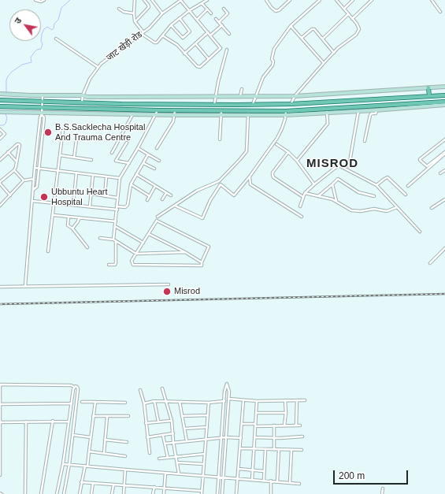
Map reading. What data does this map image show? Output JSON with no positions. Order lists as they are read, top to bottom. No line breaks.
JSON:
{"streets":{"street":["जाट खेड़ी रोड"]},"districts":["MISROD"],"places":["B.S.Sacklecha Hospital And Trauma Centre","Ubbuntu Heart Hospital","Misrod"],"scale_bar":"200 m","north":"top left"}
